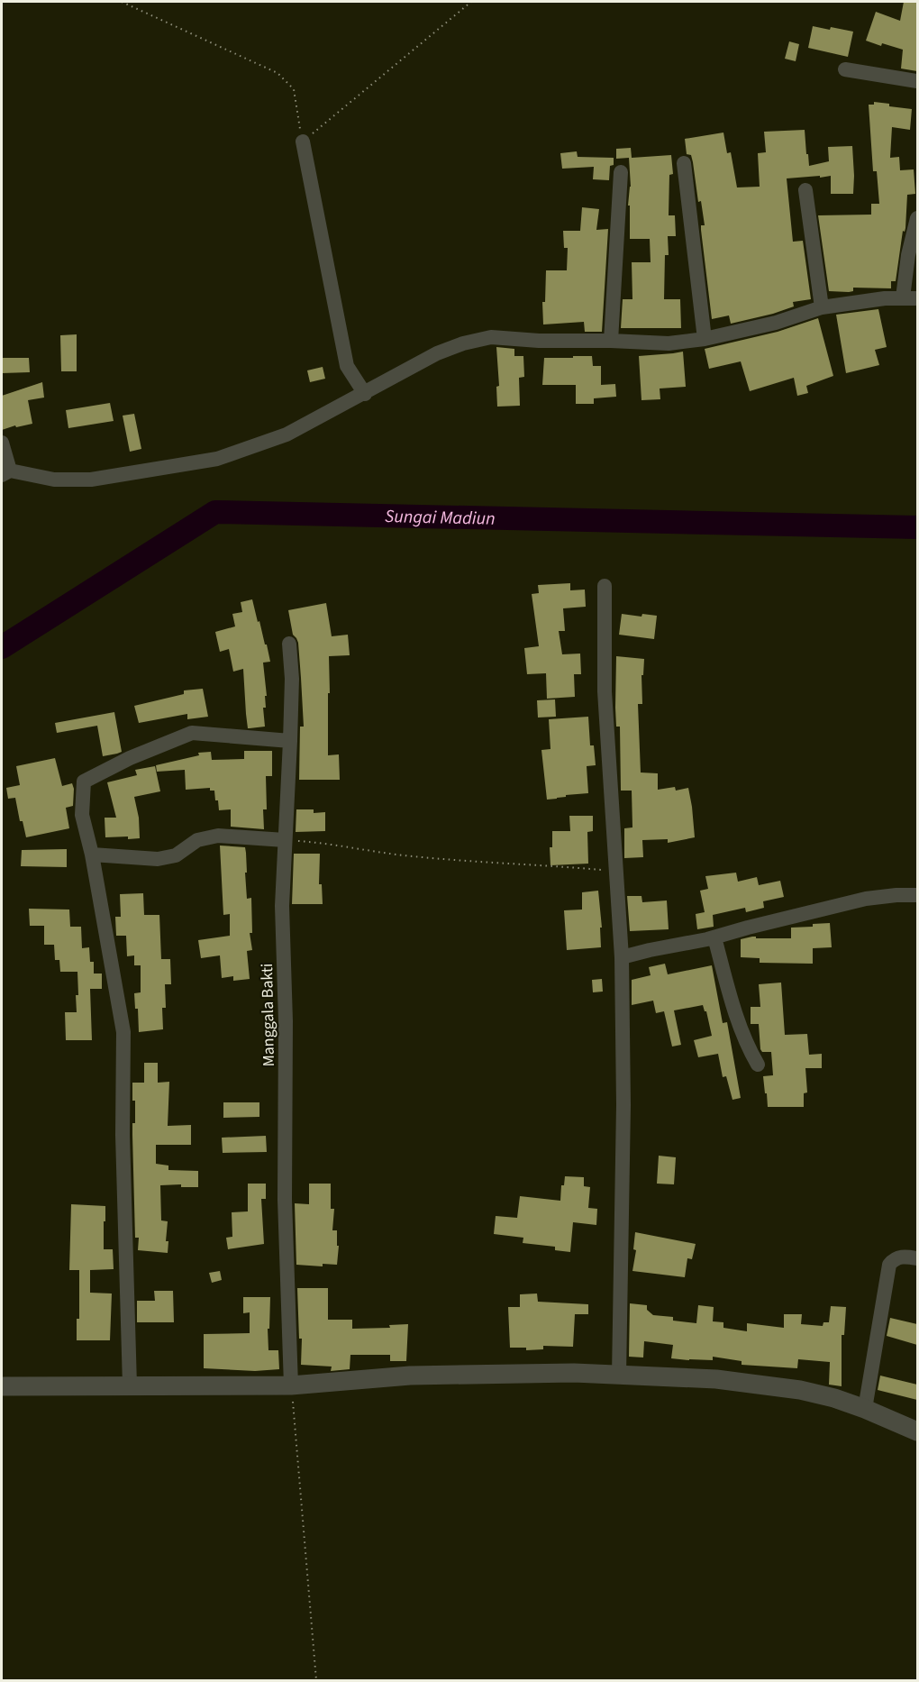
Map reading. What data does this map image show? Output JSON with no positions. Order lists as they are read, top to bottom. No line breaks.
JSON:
{"streets":{"street":["Manggala Bakti"]},"water":["Sungai Madiun"]}
